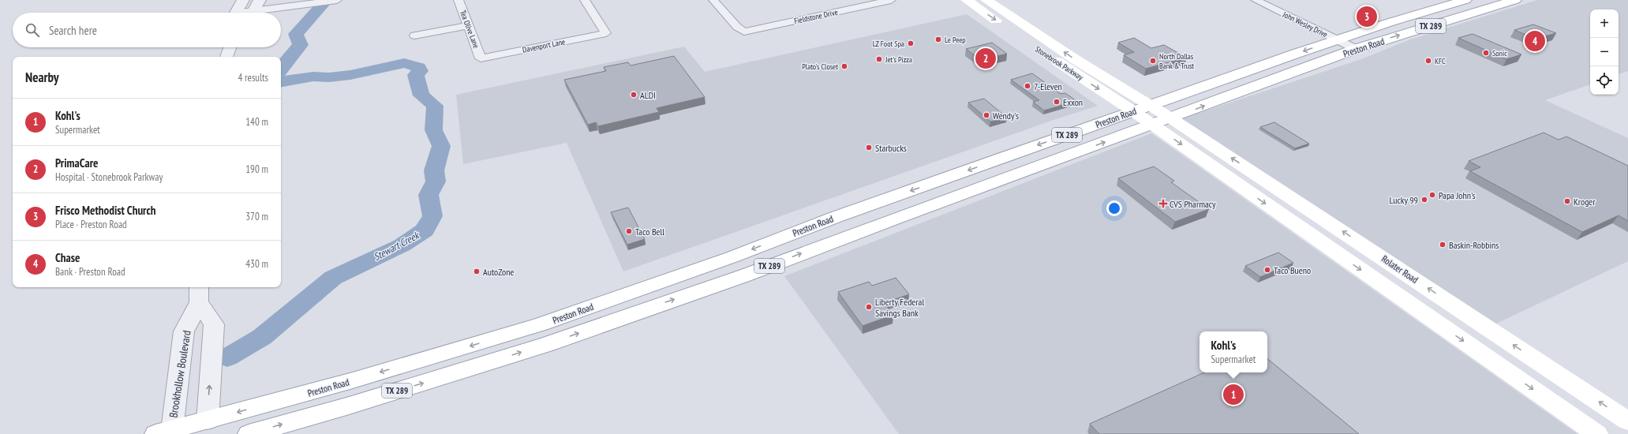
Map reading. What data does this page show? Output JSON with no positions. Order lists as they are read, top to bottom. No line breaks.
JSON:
{"streets":{"main road":["TX 289","Preston Road","Stonebrook Parkway","Rolater Road"],"street":["Fieldstone Drive","John Wesley Drive","Tea Olive Lane","Davenport Lane","Brookhollow Boulevard"]},"crossings":[["John Wesley Drive","Preston Road"],["Tea Olive Lane","Davenport Lane"],["Preston Road","Stonebrook Parkway"],["Preston Road","Rolater Road"],["Preston Road","Brookhollow Boulevard"],["Stonebrook Parkway","Rolater Road"]],"water":["Stewart Creek"],"places":{"other":["Le Peep","LZ Foot Spa","Sonic","Jet's Pizza","North Dallas Bank & Trust","KFC","Plato's Closet","7-Eleven","ALDI","Exxon","Wendy's","Starbucks","Papa John's","Lucky 99","Kroger","Taco Bell","Baskin-Robbins","Taco Bueno","AutoZone","Liberty Federal Savings Bank"],"health":["CVS Pharmacy"]},"page":{"pins":["3","4","2","1"],"map_buttons":["+","−"],"search":"Search here","heading":["Nearby","4 results"],"list":[{"mark":"1","name":"Kohl's","note":"Supermarket","value":"140 m"},{"mark":"2","name":"PrimaCare","note":"Hospital · Stonebrook Parkway","value":"190 m"},{"mark":"3","name":"Frisco Methodist Church","note":"Place · Preston Road","value":"370 m"},{"mark":"4","name":"Chase","note":"Bank · Preston Road","value":"430 m"}],"popup":["Kohl's","Supermarket"]}}
